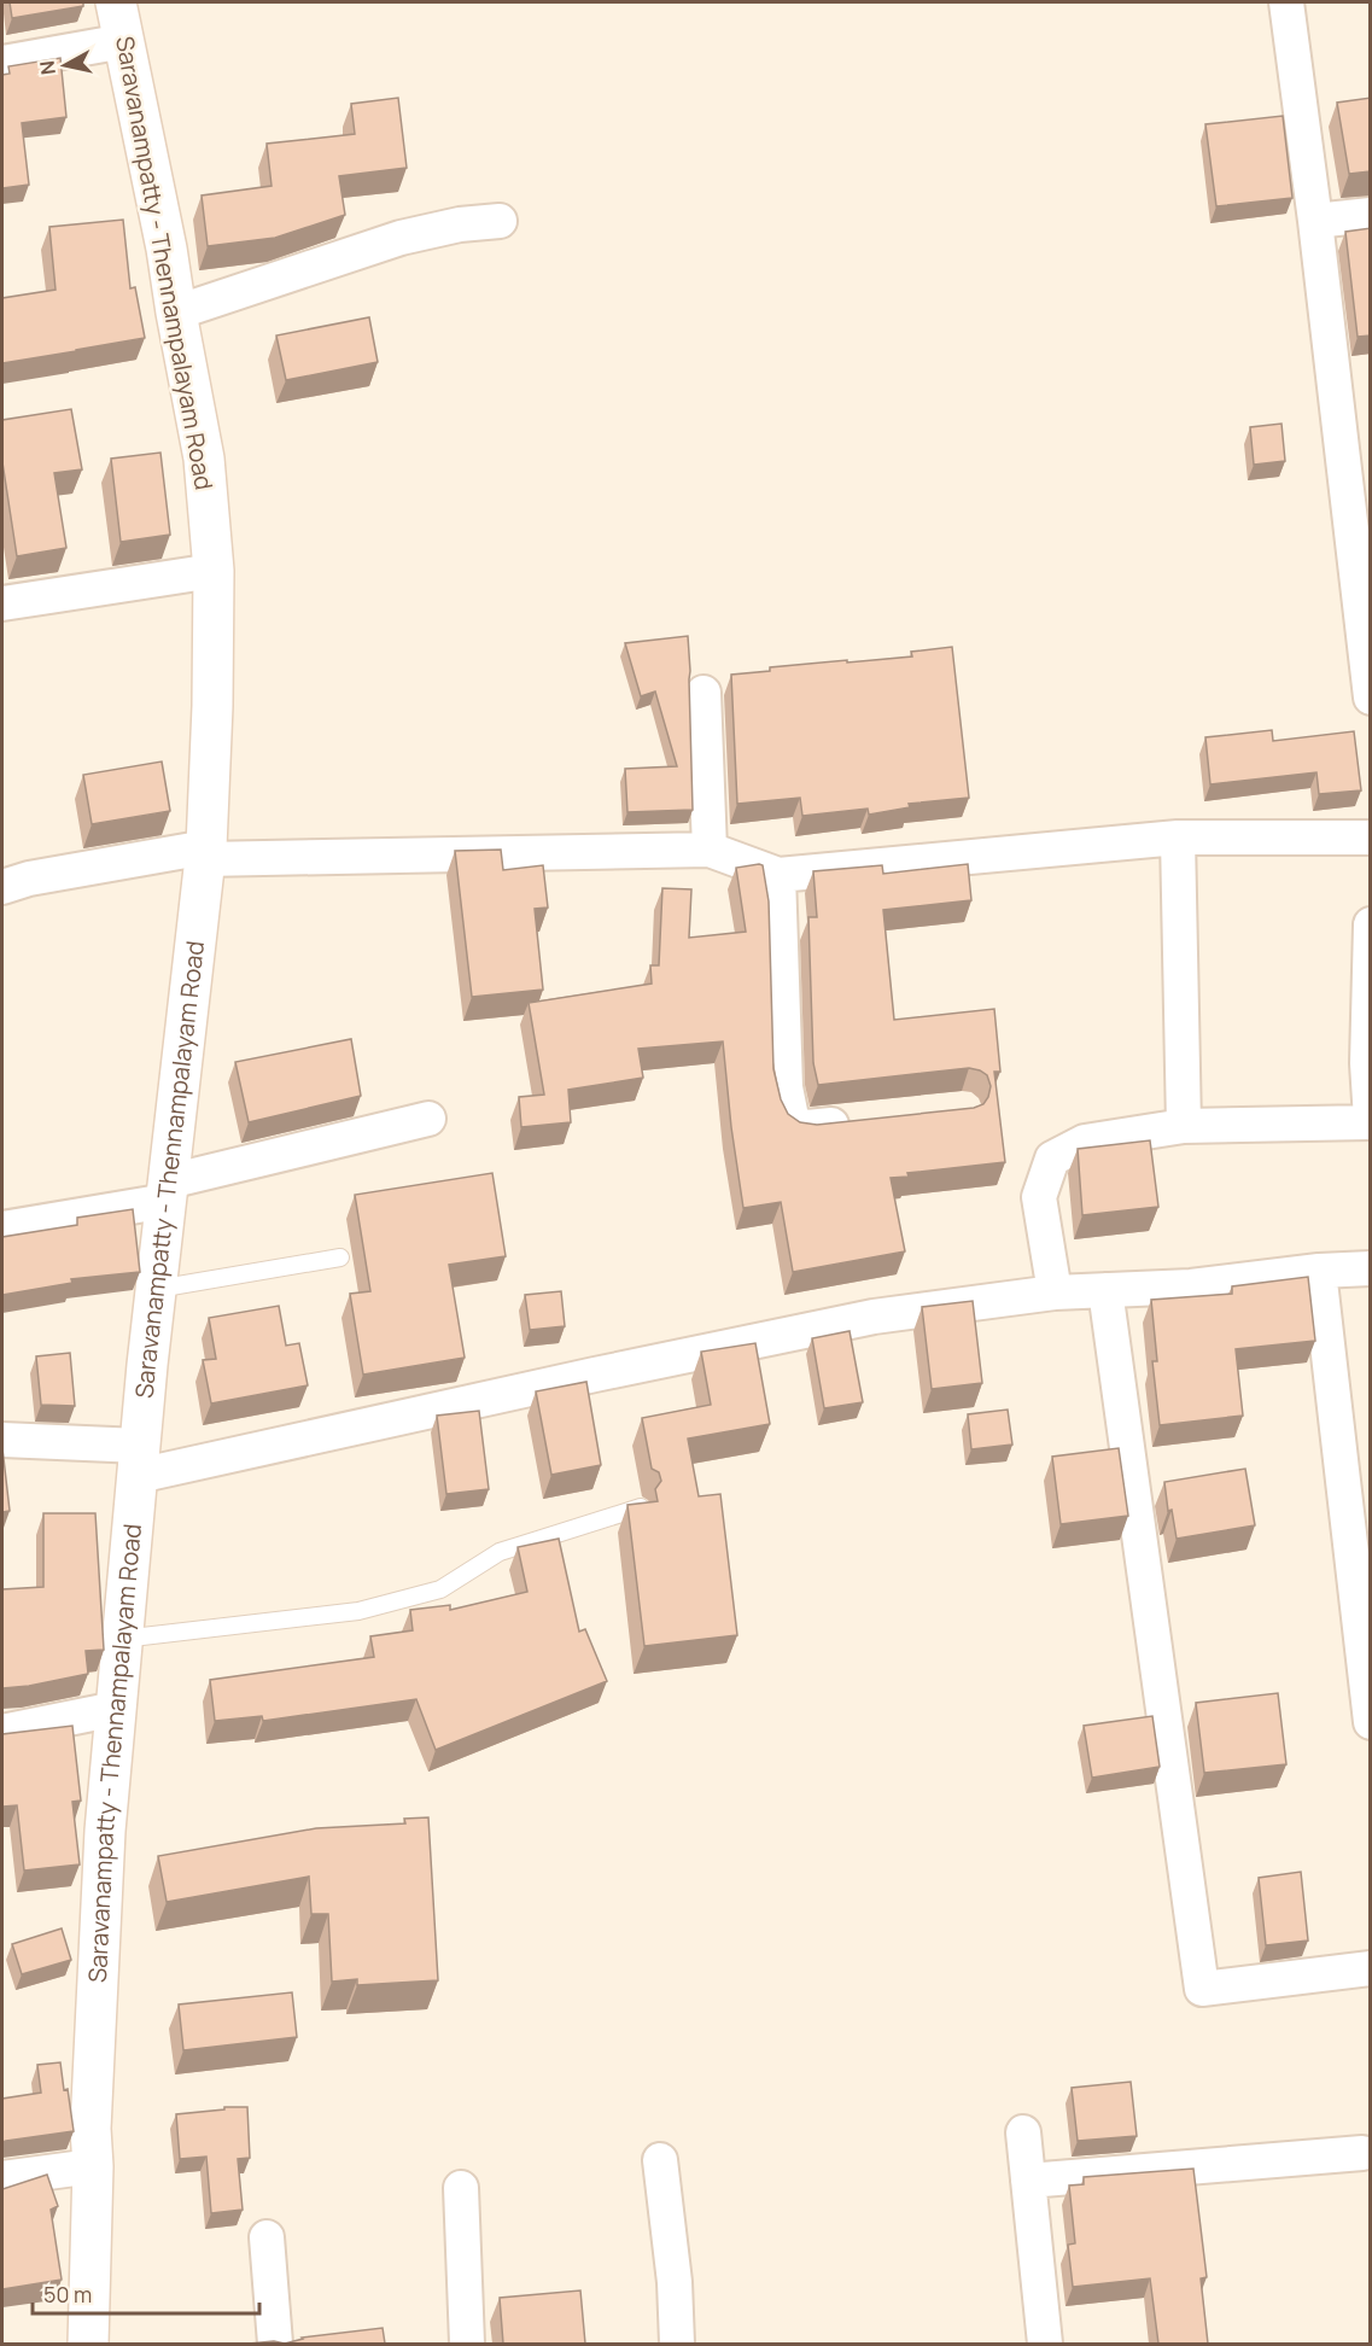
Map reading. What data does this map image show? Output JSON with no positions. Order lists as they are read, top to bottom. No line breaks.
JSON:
{"streets":{"main road":["Saravanampatty - Thennampalayam Road"]},"scale_bar":"50 m","north":"left"}
